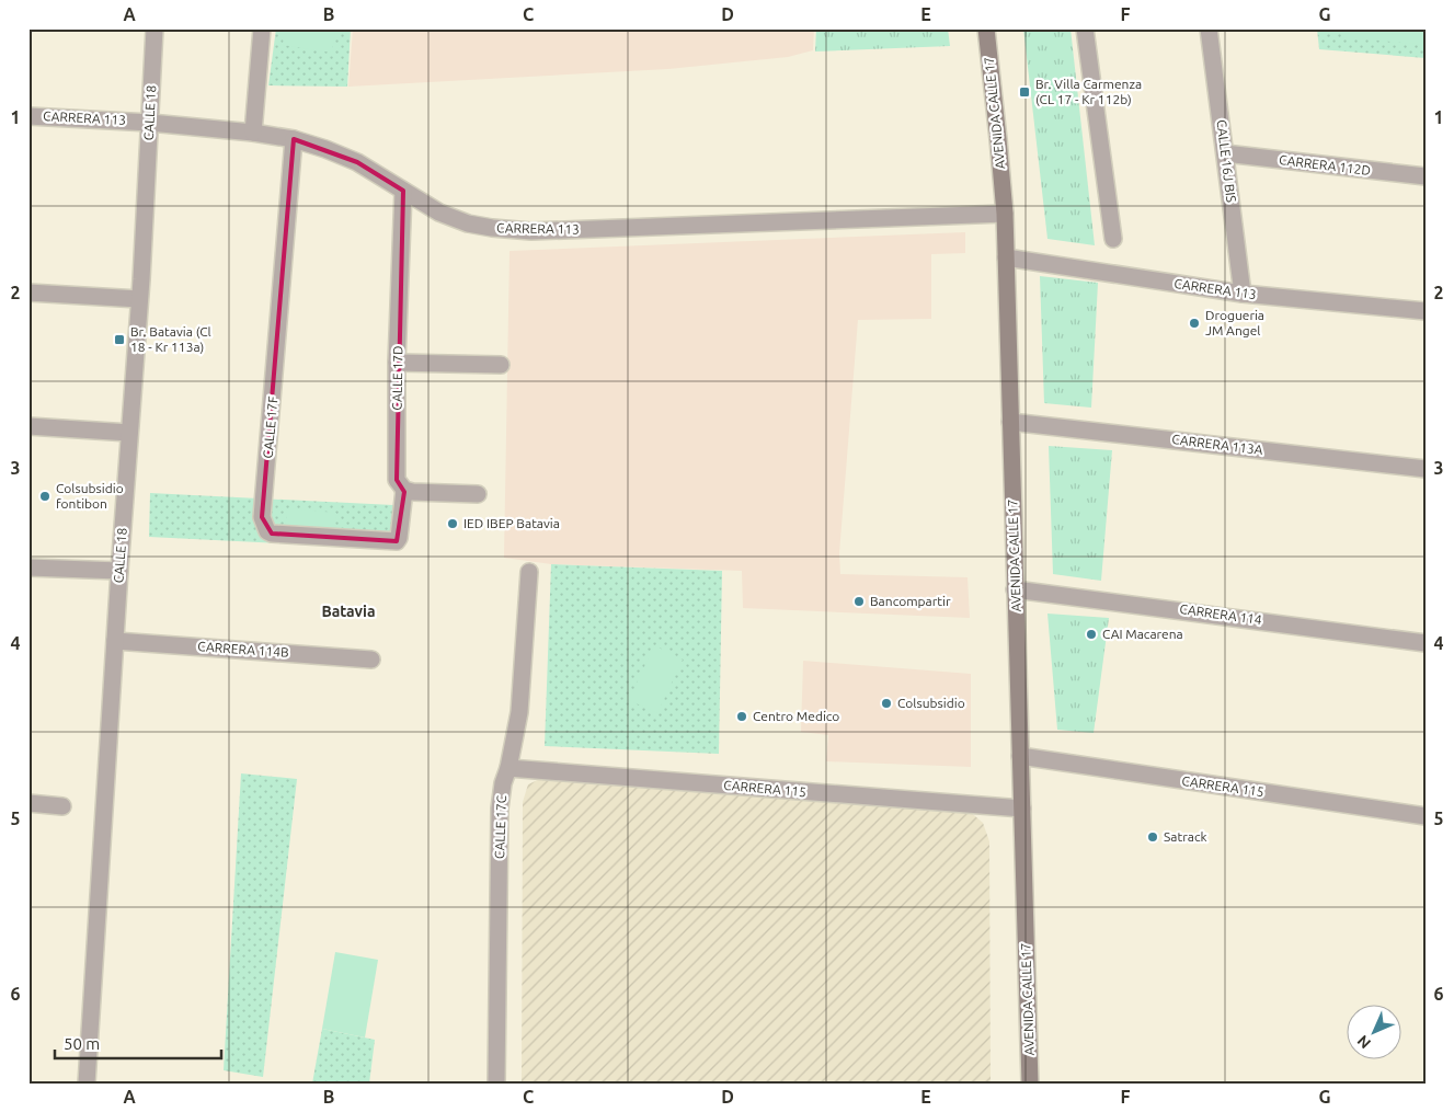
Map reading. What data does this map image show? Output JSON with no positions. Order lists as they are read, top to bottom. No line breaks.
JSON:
{"streets":{"main road":["AVENIDA CALLE 17"],"street":["CALLE 18","CARRERA 113","CALLE 16J BIS","CARRERA 112D","CALLE 17D","CALLE 17F","CARRERA 113A","CARRERA 114","CARRERA 114B","CARRERA 115","CALLE 17C"]},"crossings":[["CALLE 18","CARRERA 113"],["CALLE 18","CARRERA 114B"],["AVENIDA CALLE 17","CARRERA 113"],["AVENIDA CALLE 17","CARRERA 113A"],["AVENIDA CALLE 17","CARRERA 114"],["AVENIDA CALLE 17","CARRERA 115"],["CARRERA 113","CALLE 16J BIS"],["CARRERA 113","CALLE 17D"],["CARRERA 113","CALLE 17F"],["CALLE 16J BIS","CARRERA 112D"],["CALLE 17D","CALLE 17F"],["CARRERA 115","CALLE 17C"]],"districts":["Batavia"],"places":{"transit":["Br. Villa Carmenza (CL 17 - Kr 112b)","Br. Batavia (Cl 18 - Kr 113a)"],"other":["Drogueria JM Angel","Colsubsidio fontibon","IED IBEP Batavia","Bancompartir","CAI Macarena","Colsubsidio","Centro Medico","Satrack"]},"scale_bar":"50 m","north":"bottom left","grid":{"columns":["A","B","C","D","E","F","G"],"rows":["1","2","3","4","5","6"]}}
